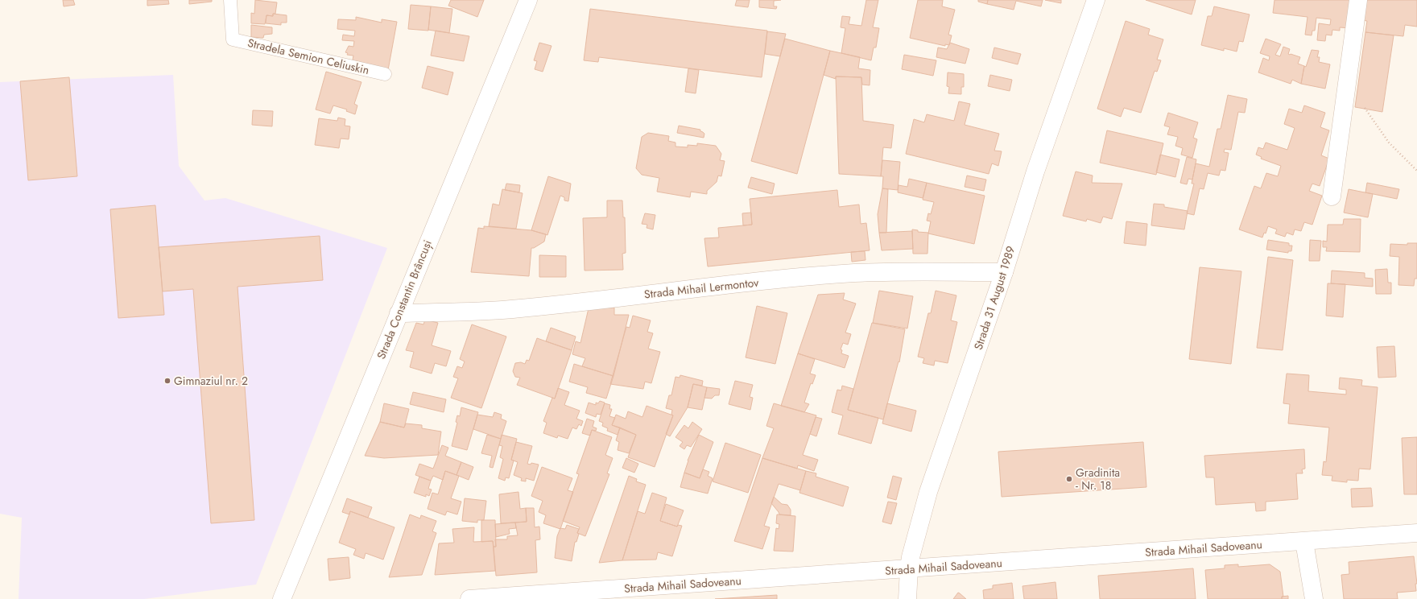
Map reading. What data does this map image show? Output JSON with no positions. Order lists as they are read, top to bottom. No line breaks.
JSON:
{"streets":{"street":["Strada Mihail Lermontov","Strada 31 August 1989","Strada Constantin Brâncuși","Strada Mihail Sadoveanu"],"lane":["Stradela Semion Celiuskin"]},"crossings":[["Strada Mihail Lermontov","Strada 31 August 1989"],["Strada Mihail Lermontov","Strada Constantin Brâncuși"],["Strada 31 August 1989","Strada Mihail Sadoveanu"]],"places":["Gimnaziul nr. 2","Gradinita - Nr. 18"]}
